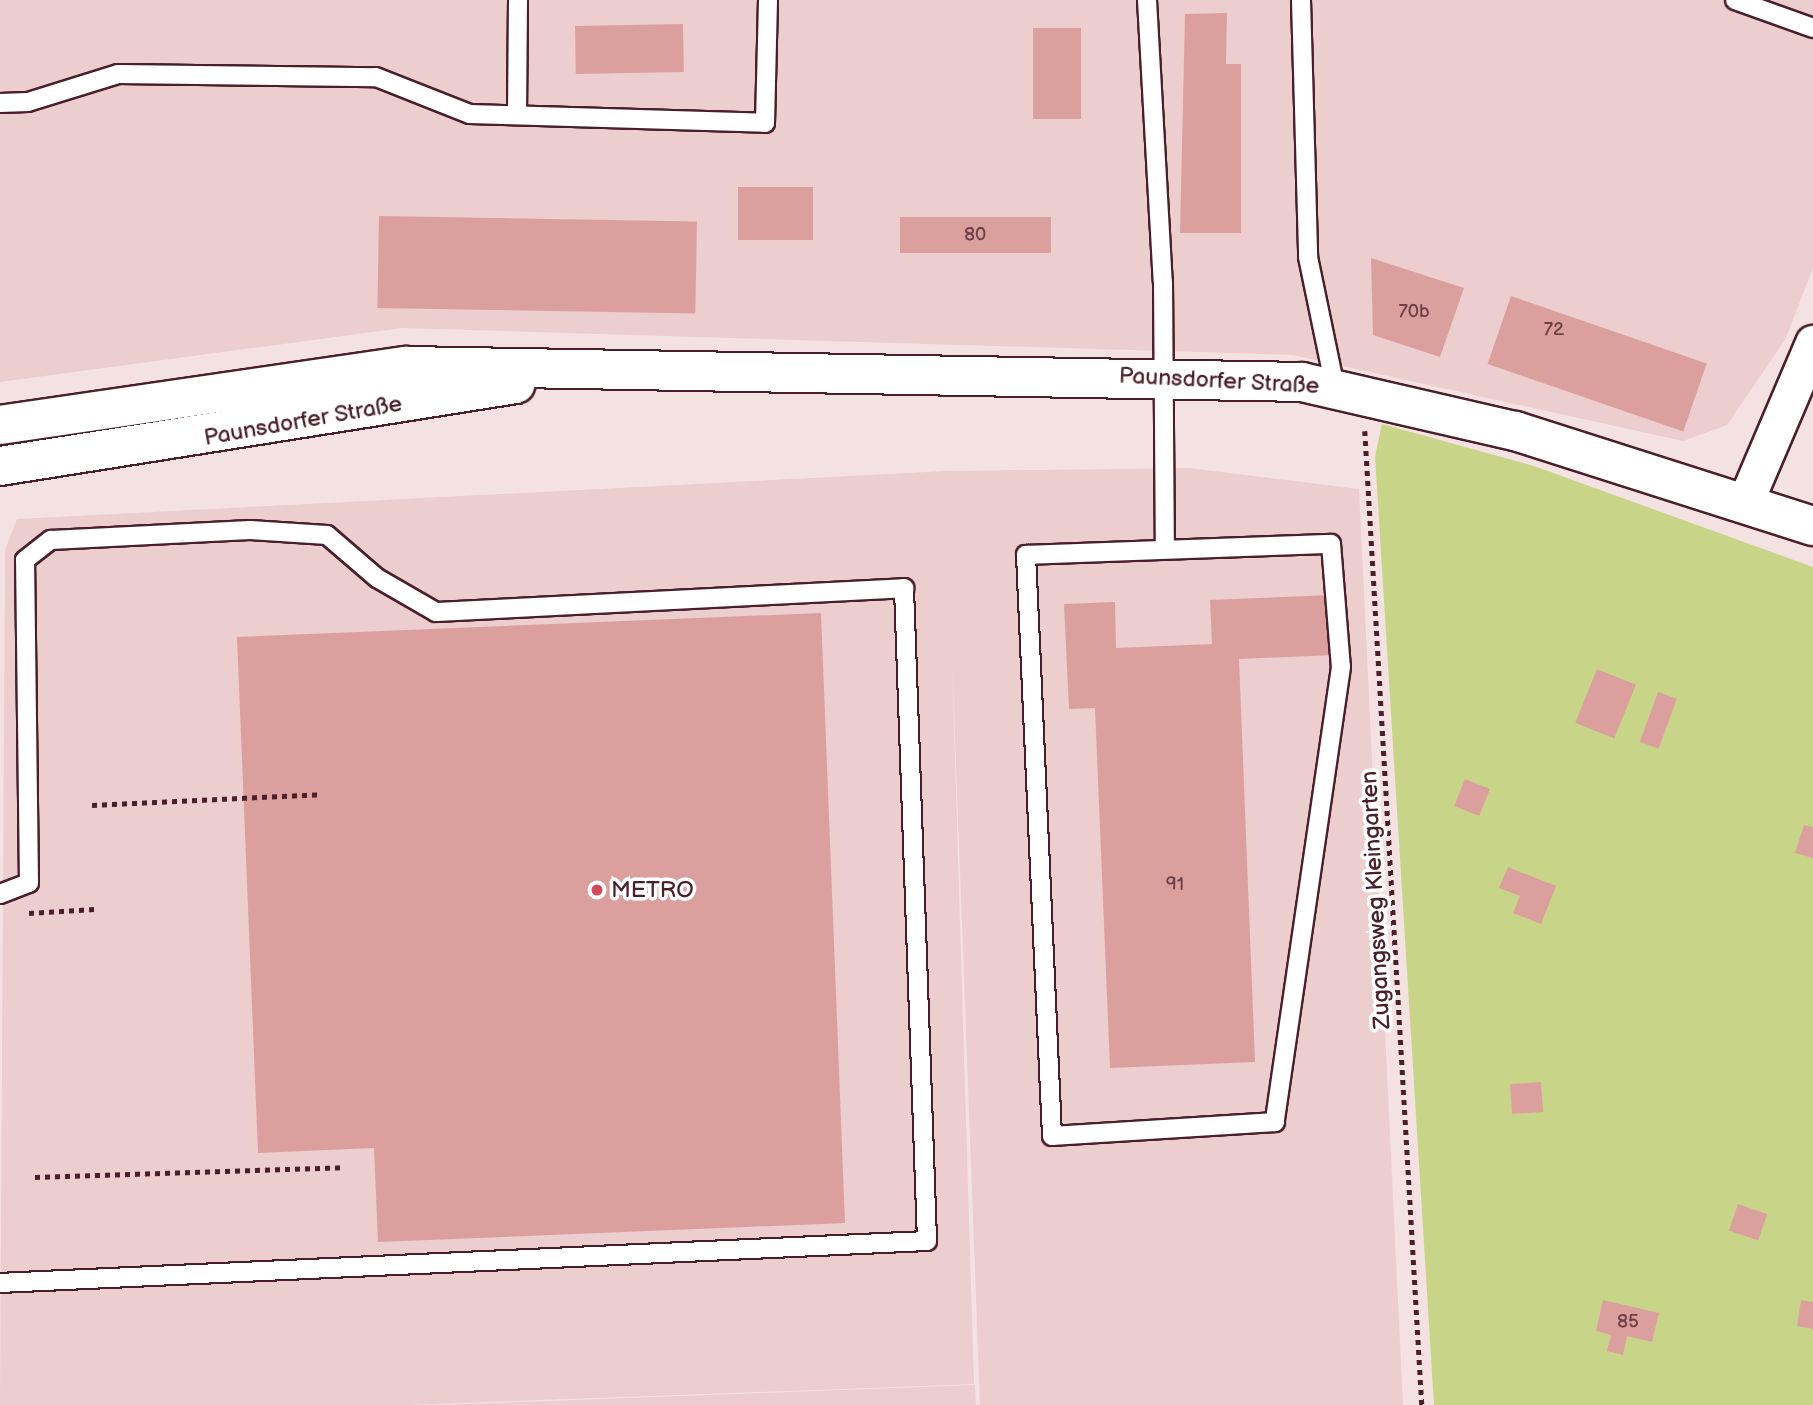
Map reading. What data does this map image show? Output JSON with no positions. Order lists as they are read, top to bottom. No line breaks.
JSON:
{"streets":{"main road":["Paunsdorfer Straße"],"path":["Zugangsweg Kleingarten"]},"crossings":[["Paunsdorfer Straße","Zugangsweg Kleingarten"]],"places":["METRO"],"house_numbers":["80","70b","72","91","85"]}
